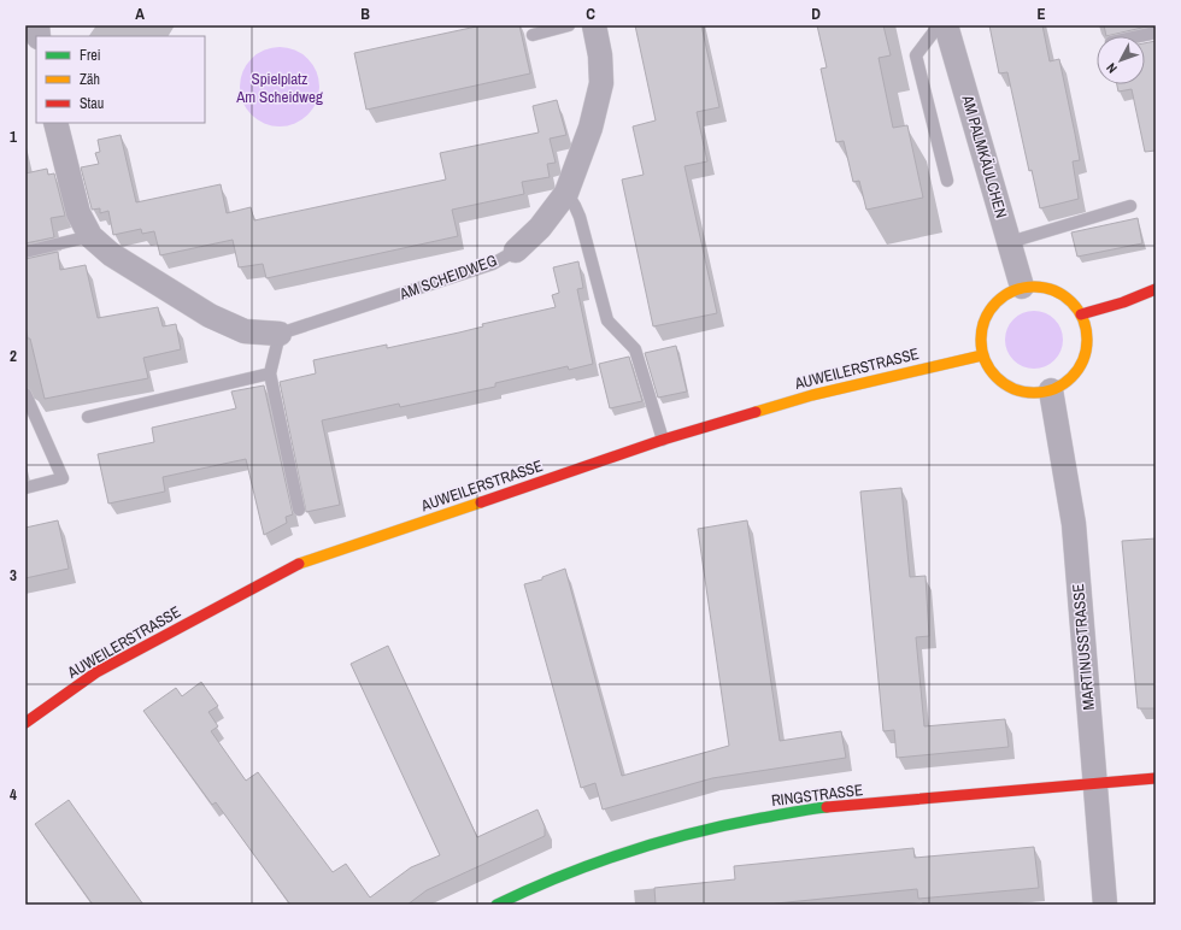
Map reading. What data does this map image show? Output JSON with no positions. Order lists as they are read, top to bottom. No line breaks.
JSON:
{"streets":{"street":["AM PALMKÄULCHEN","AM SCHEIDWEG","AUWEILERSTRASSE","MARTINUSSTRASSE","RINGSTRASSE"]},"crossings":[["AM PALMKÄULCHEN","AUWEILERSTRASSE"],["AM PALMKÄULCHEN","MARTINUSSTRASSE"],["AUWEILERSTRASSE","MARTINUSSTRASSE"],["MARTINUSSTRASSE","RINGSTRASSE"]],"parks":["Spielplatz Am Scheidweg"],"legend":["Frei","Zäh","Stau"],"north":"bottom left","grid":{"columns":["A","B","C","D","E"],"rows":["1","2","3","4"]}}
